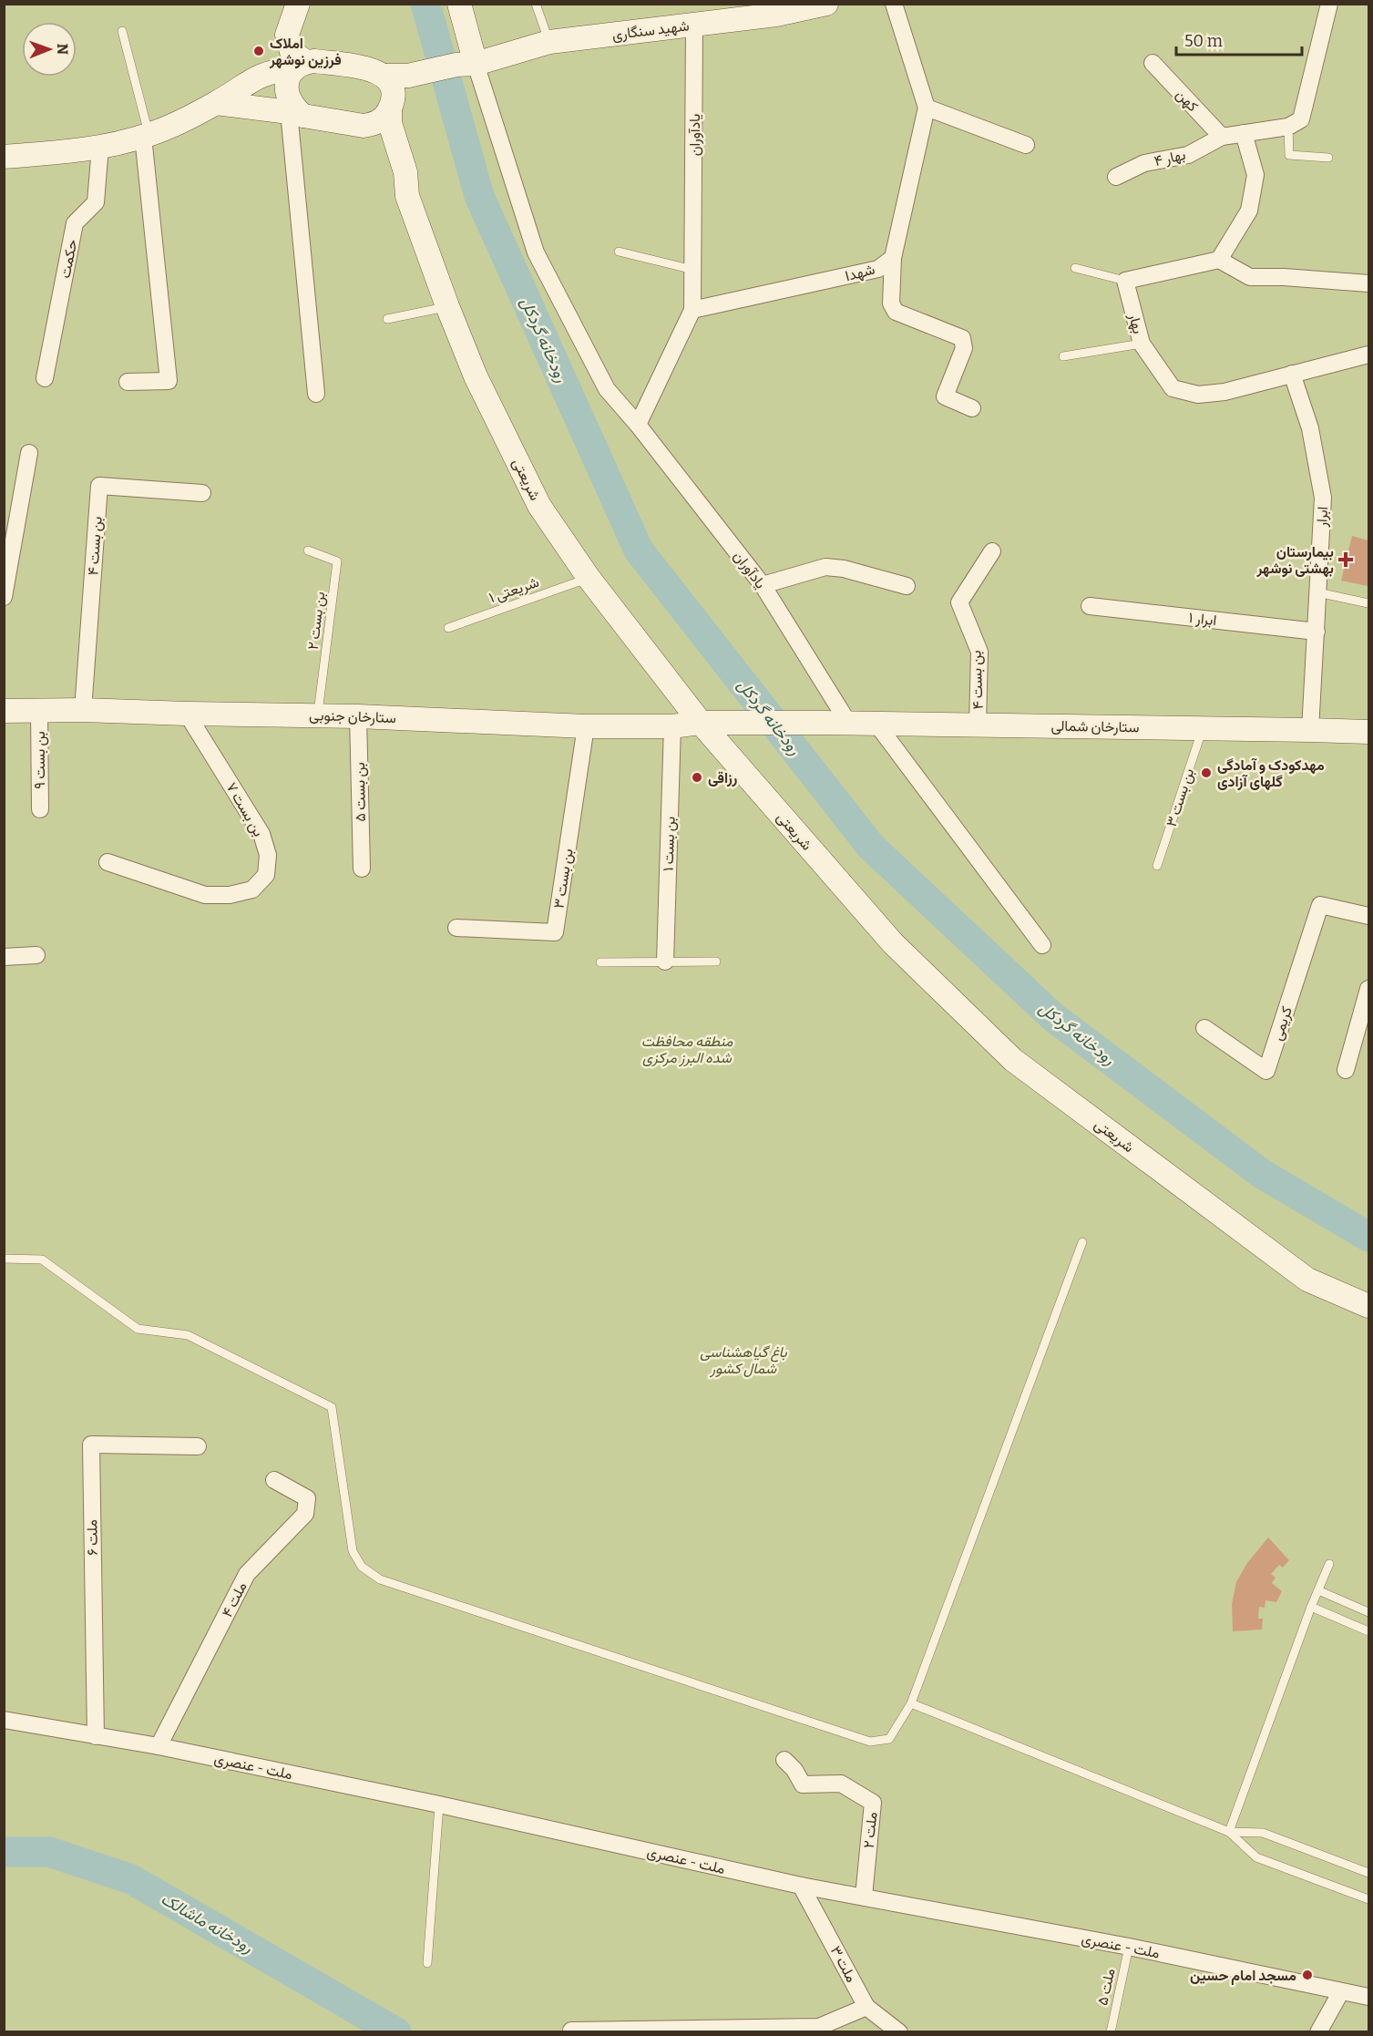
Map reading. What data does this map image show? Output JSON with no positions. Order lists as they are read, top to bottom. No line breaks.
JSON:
{"streets":{"street":["شهید سنگاری","کهن","یادآوران","بهار ۴","حکمت","شهدا","بهار","شریعتی","ابرار","بن بست ۴","ابرار ۱","ستارخان جنوبی","ستارخان شمالی","بن بست ۹","بن بست ۵","بن بست ۳","بن بست ۷","بن بست ۱","کریمی","ملت ۶","ملت ۴","ملت - عنصری","ملت ۲","ملت ۳"],"lane":["شریعتی ۱","بن بست ۲","ملت ۵"]},"crossings":[["شهید سنگاری","یادآوران"],["کهن","بهار ۴"],["یادآوران","شهدا"],["یادآوران","ستارخان شمالی"],["بهار","ابرار"],["شریعتی","شریعتی ۱"],["شریعتی","ستارخان جنوبی"],["ابرار","ابرار ۱"],["ابرار","ستارخان شمالی"],["بن بست ۴","ستارخان جنوبی"],["بن بست ۴","ستارخان شمالی"],["بن بست ۲","ستارخان جنوبی"],["ستارخان جنوبی","ستارخان شمالی"],["ستارخان جنوبی","بن بست ۹"],["ستارخان جنوبی","بن بست ۵"],["ستارخان جنوبی","بن بست ۳"],["ستارخان جنوبی","بن بست ۷"],["ستارخان جنوبی","بن بست ۱"],["ستارخان شمالی","بن بست ۳"],["ملت ۶","ملت - عنصری"],["ملت ۴","ملت - عنصری"],["ملت - عنصری","ملت ۲"],["ملت - عنصری","ملت ۳"],["ملت - عنصری","ملت ۵"]],"water":["رودخانه گردکل","رودخانه ماشالک"],"parks":["منطقه محافظت شده البرز مرکزی","باغ گیاهشناسی شمال کشور"],"places":{"other":["املاک فرزین نوشهر","مهدکودک و آمادگی گلهای آزادی","رزاقی","مسجد امام حسین"],"health":["بیمارستان بهشتی نوشهر"]},"scale_bar":"50 m","north":"right"}
